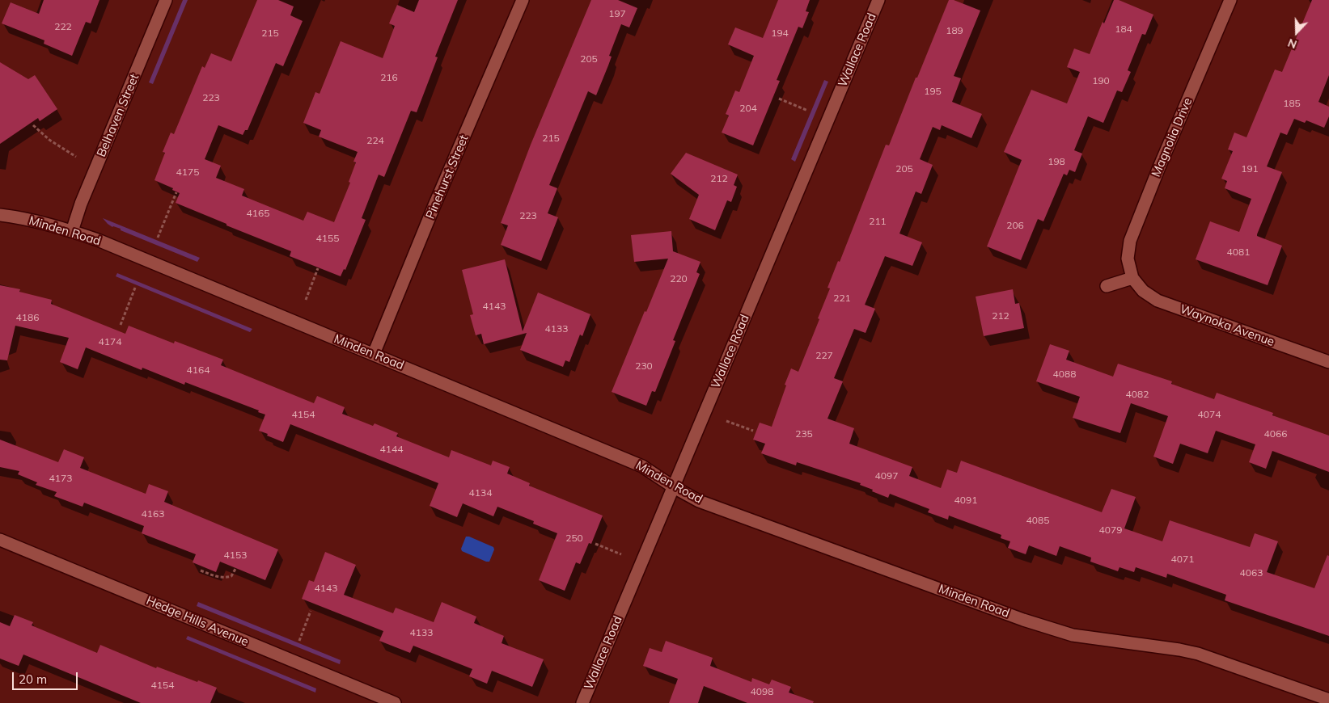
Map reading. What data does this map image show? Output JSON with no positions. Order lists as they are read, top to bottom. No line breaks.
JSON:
{"streets":{"street":["Wallace Road","Belhaven Street","Magnolia Drive","Pinehurst Street","Minden Road","Waynoka Avenue","Hedge Hills Avenue"]},"crossings":[["Wallace Road","Minden Road"],["Belhaven Street","Minden Road"],["Magnolia Drive","Waynoka Avenue"],["Pinehurst Street","Minden Road"]],"house_numbers":["197","222","184","189","215","194","205","216","190","195","223","185","204","215","224","198","205","191","4175","212","4165","223","211","206","4155","4081","220","221","4143","212","4186","4133","4174","227","230","4164","4088","4082","4154","4074","235","4066","4144","4097","4173","4134","4091","4163","4085","4079","250","4153","4071","4063","4143","4133","4154","4098"],"scale_bar":"20 m","north":"bottom"}
